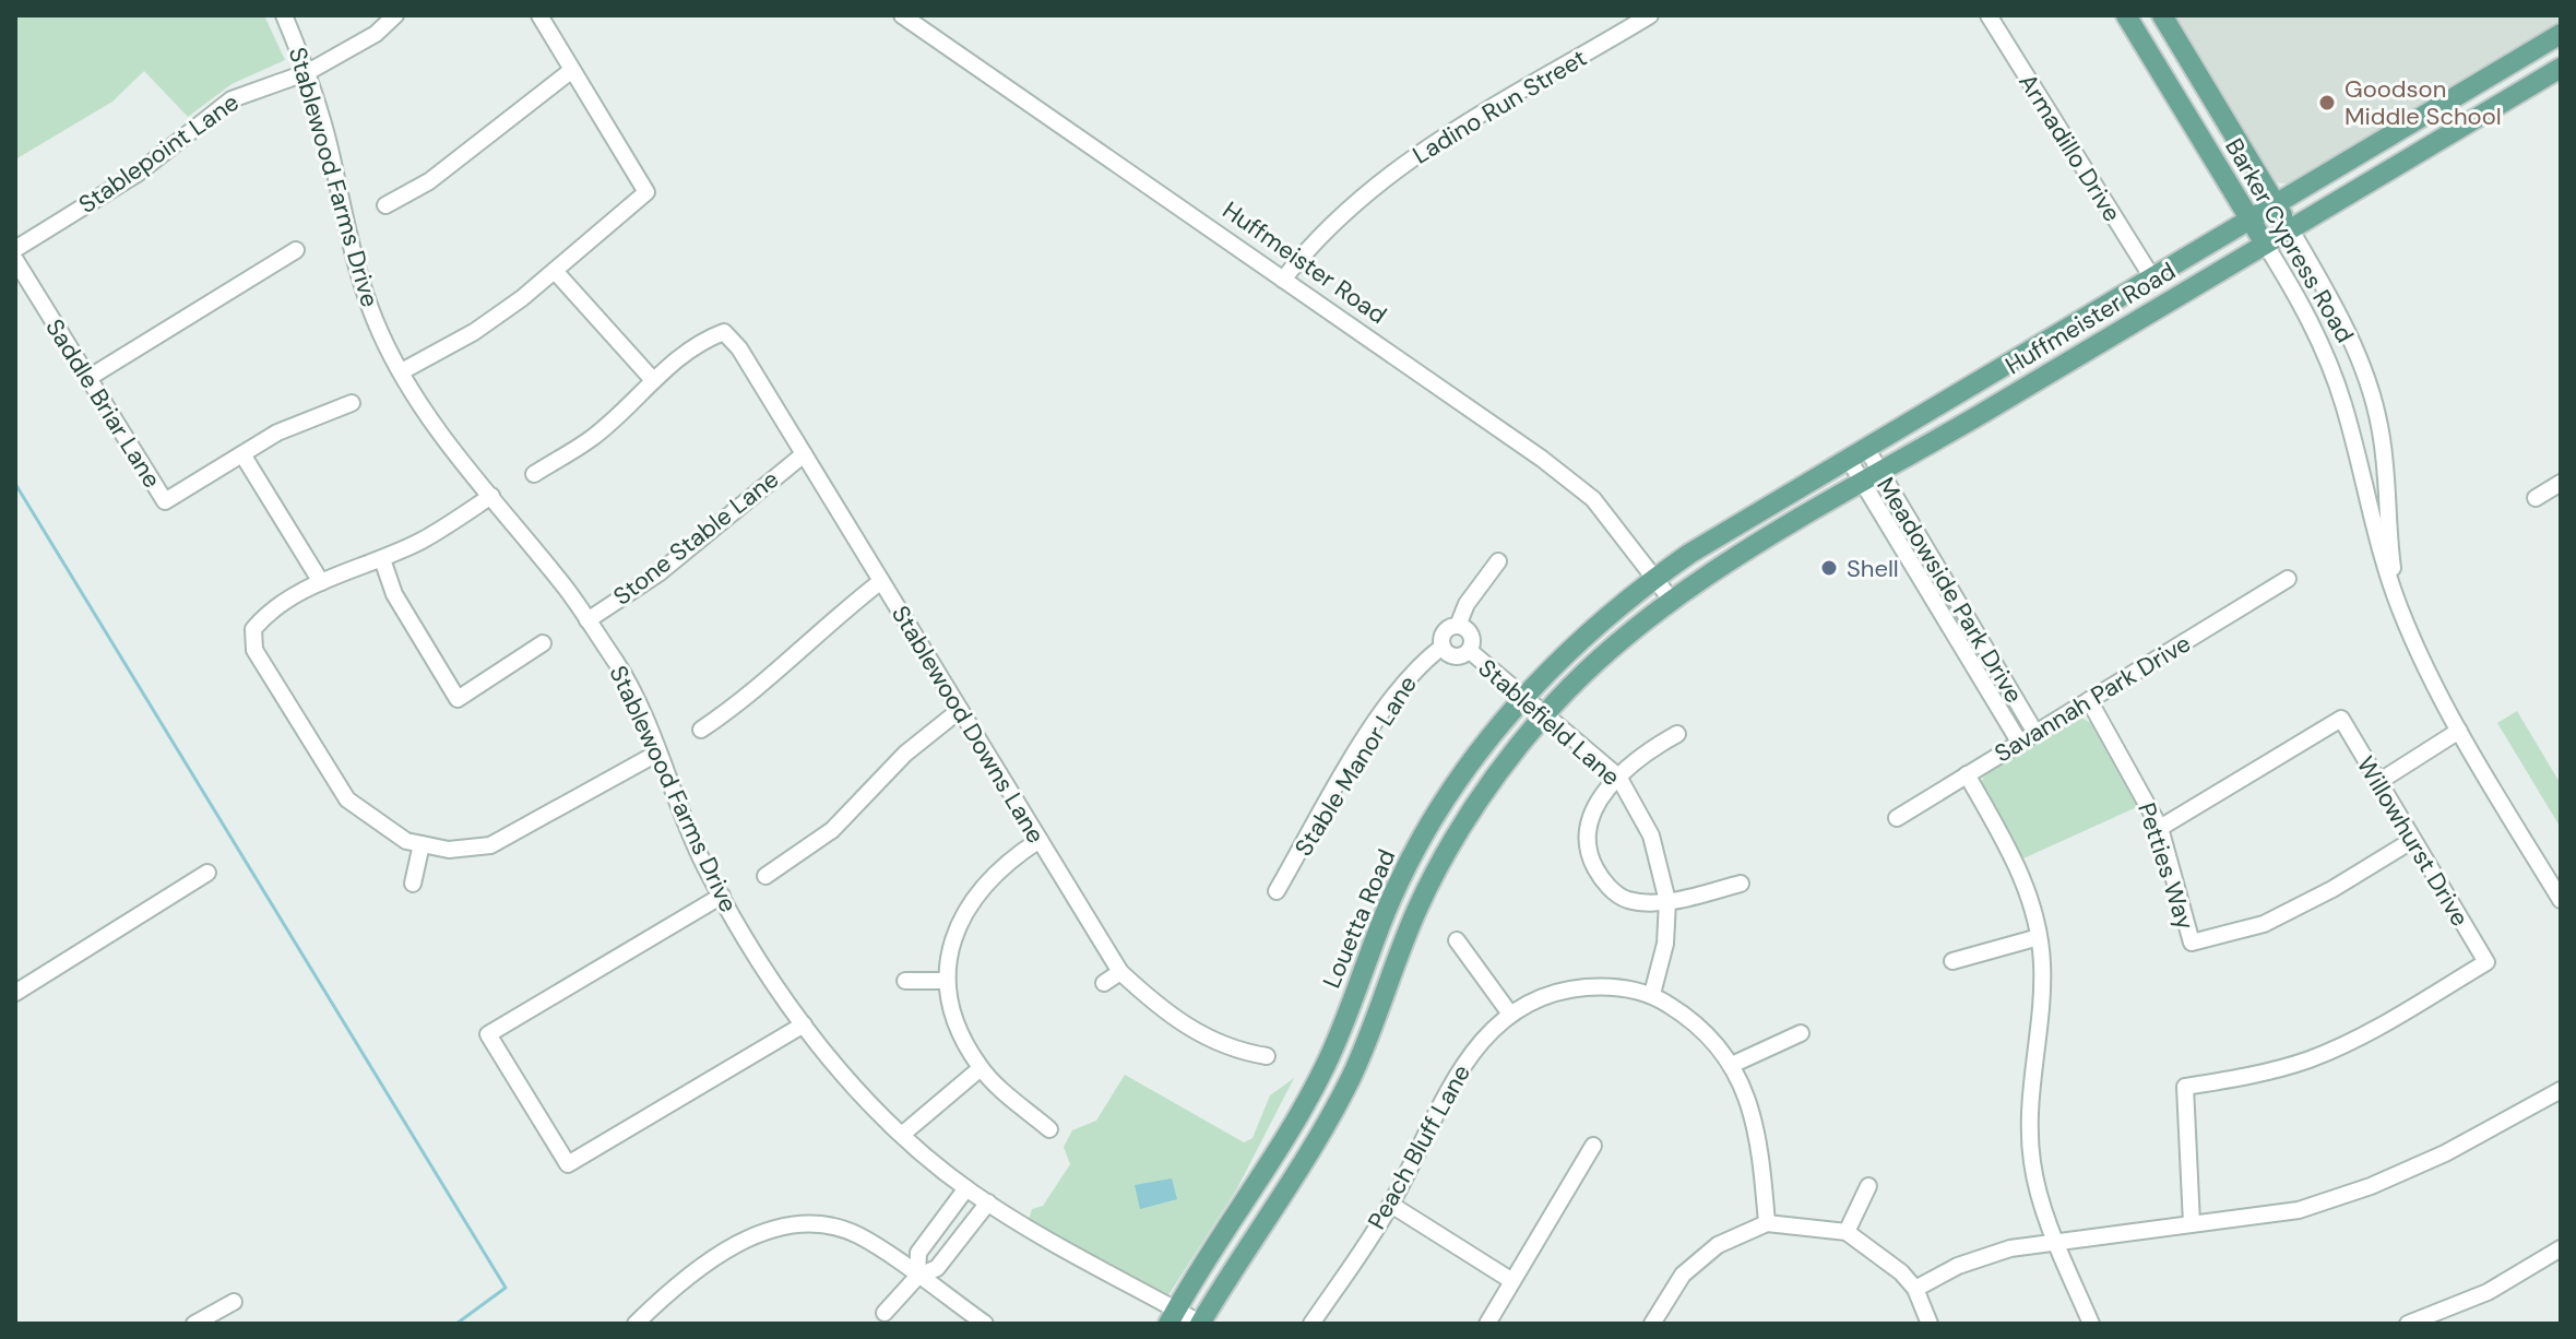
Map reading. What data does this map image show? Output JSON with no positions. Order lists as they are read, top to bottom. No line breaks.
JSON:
{"streets":{"main road":["Barker Cypress Road","Huffmeister Road","Louetta Road"],"street":["Ladino Run Street","Armadillo Drive","Stablepoint Lane","Stablewood Farms Drive","Saddle Briar Lane","Stone Stable Lane","Meadowside Park Drive","Savannah Park Drive","Stablefield Lane","Stablewood Downs Lane","Stable Manor Lane","Willowhurst Drive","Petties Way","Peach Bluff Lane"]},"crossings":[["Ladino Run Street","Huffmeister Road"],["Armadillo Drive","Huffmeister Road"],["Stablepoint Lane","Stablewood Farms Drive"],["Stablewood Farms Drive","Stone Stable Lane"],["Stablewood Farms Drive","Louetta Road"],["Barker Cypress Road","Huffmeister Road"],["Huffmeister Road","Meadowside Park Drive"],["Huffmeister Road","Louetta Road"],["Stone Stable Lane","Stablewood Downs Lane"],["Meadowside Park Drive","Savannah Park Drive"],["Savannah Park Drive","Petties Way"],["Stablefield Lane","Stable Manor Lane"],["Stablefield Lane","Louetta Road"],["Stablefield Lane","Peach Bluff Lane"],["Willowhurst Drive","Petties Way"]],"places":["Goodson Middle School","Shell"]}
